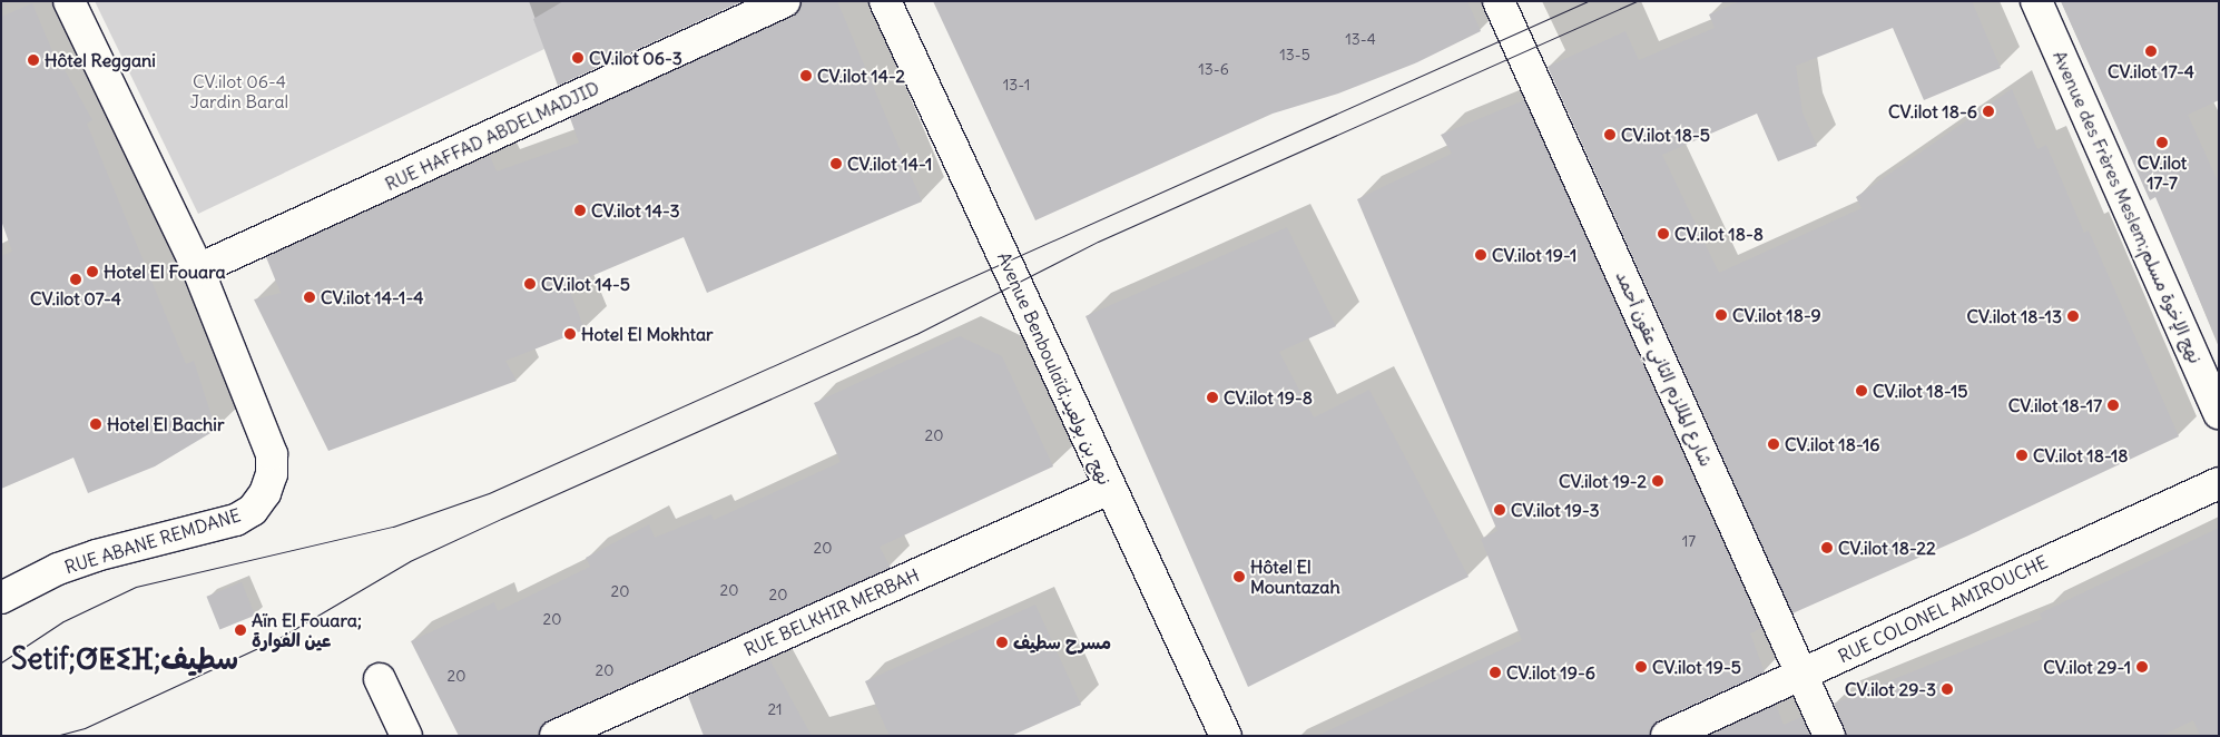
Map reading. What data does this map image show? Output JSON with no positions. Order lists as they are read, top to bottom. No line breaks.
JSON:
{"streets":{"street":["RUE HAFFAD ABDELMADJID","Avenue des Frères Meslem;نهج الإخوة مسلم","Avenue Benboulaïd;نهج بن بولعيد","شارع الملازم الثاني عقون أحمد","RUE ABANE REMDANE","RUE COLONEL AMIROUCHE","RUE BELKHIR MERBAH"]},"crossings":[["RUE HAFFAD ABDELMADJID","RUE ABANE REMDANE"],["Avenue Benboulaïd;نهج بن بولعيد","RUE BELKHIR MERBAH"],["شارع الملازم الثاني عقون أحمد","RUE COLONEL AMIROUCHE"]],"districts":["Setif;ⵚⵟⵉⴼ;سطيف"],"parks":["CV.ilot 06-4 Jardin Baral"],"places":["CV.ilot 17-4","CV.ilot 06-3","Hôtel Reggani","CV.ilot 14-2","CV.ilot 18-6","CV.ilot 18-5","CV.ilot 17-7","CV.ilot 14-1","CV.ilot 14-3","CV.ilot 18-8","CV.ilot 19-1","Hotel El Fouara","CV.ilot 07-4","CV.ilot 14-5","CV.ilot 14-1-4","CV.ilot 18-9","CV.ilot 18-13","Hotel El Mokhtar","CV.ilot 18-15","CV.ilot 19-8","CV.ilot 18-17","Hotel El Bachir","CV.ilot 18-16","CV.ilot 18-18","CV.ilot 19-2","CV.ilot 19-3","CV.ilot 18-22","Hôtel El Mountazah","Aïn El Fouara; عين الفوارة","مسرح سطيف","CV.ilot 19-5","CV.ilot 29-1","CV.ilot 19-6","CV.ilot 29-3"],"house_numbers":["13-4","13-5","13-6","13-1","20","17","20","20","20","20","20","20","20","21"]}
